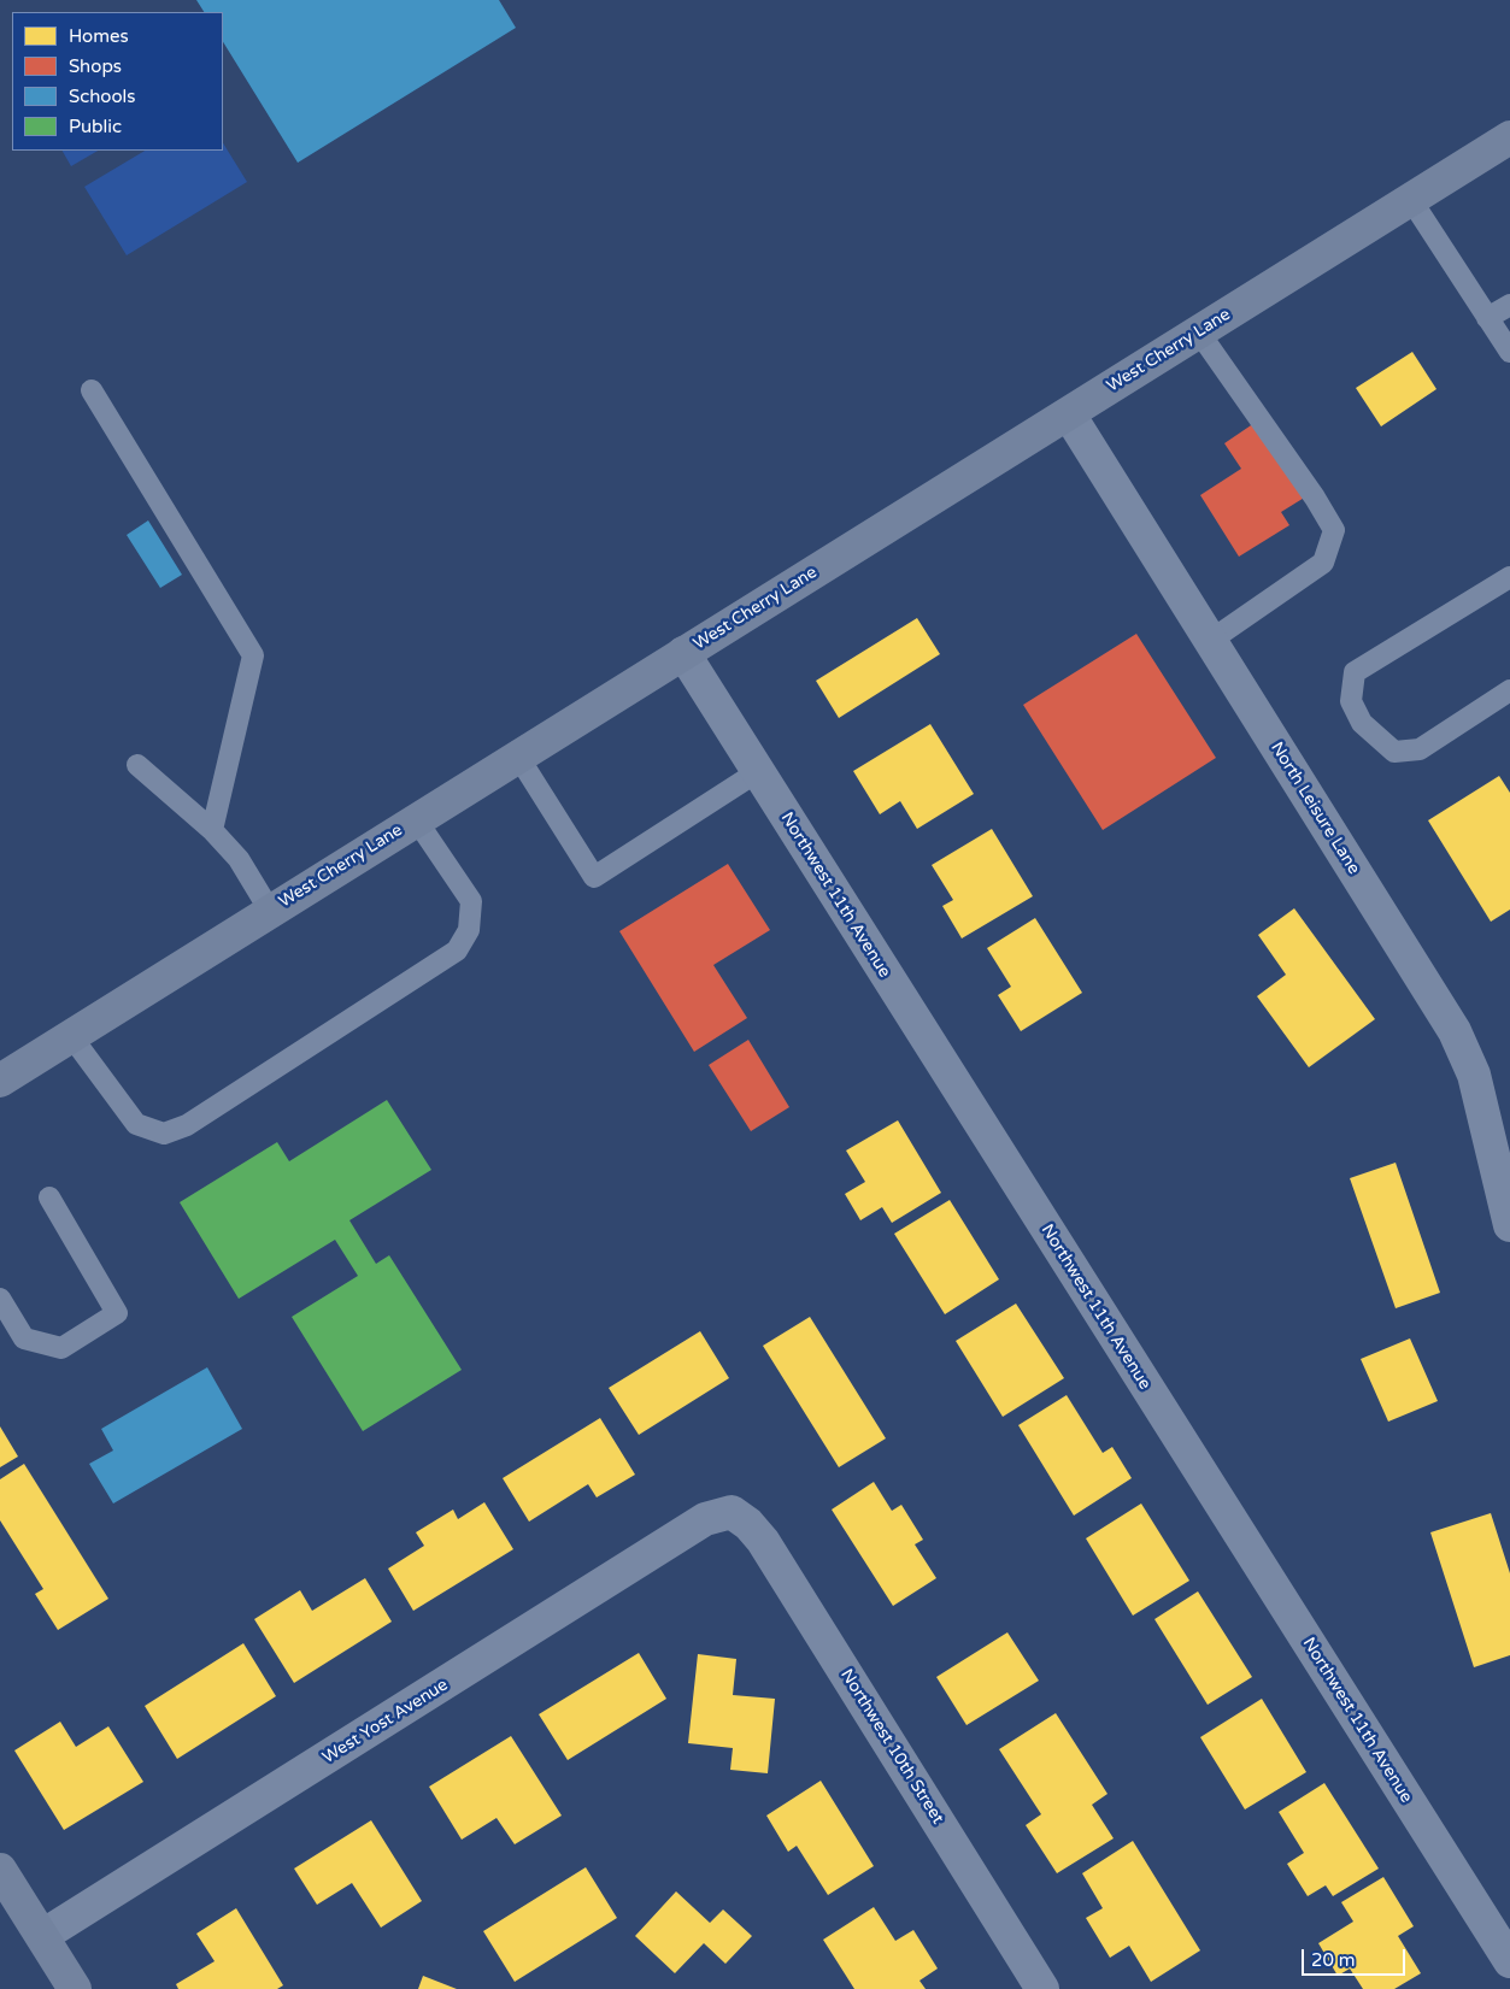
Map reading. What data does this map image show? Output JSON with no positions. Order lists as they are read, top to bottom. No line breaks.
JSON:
{"streets":{"main road":["West Cherry Lane"],"street":["North Leisure Lane","Northwest 11th Avenue","West Yost Avenue","Northwest 10th Street"]},"crossings":[["West Cherry Lane","North Leisure Lane"],["West Cherry Lane","Northwest 11th Avenue"],["West Yost Avenue","Northwest 10th Street"]],"legend":["Homes","Shops","Schools","Public"],"scale_bar":"20 m"}
